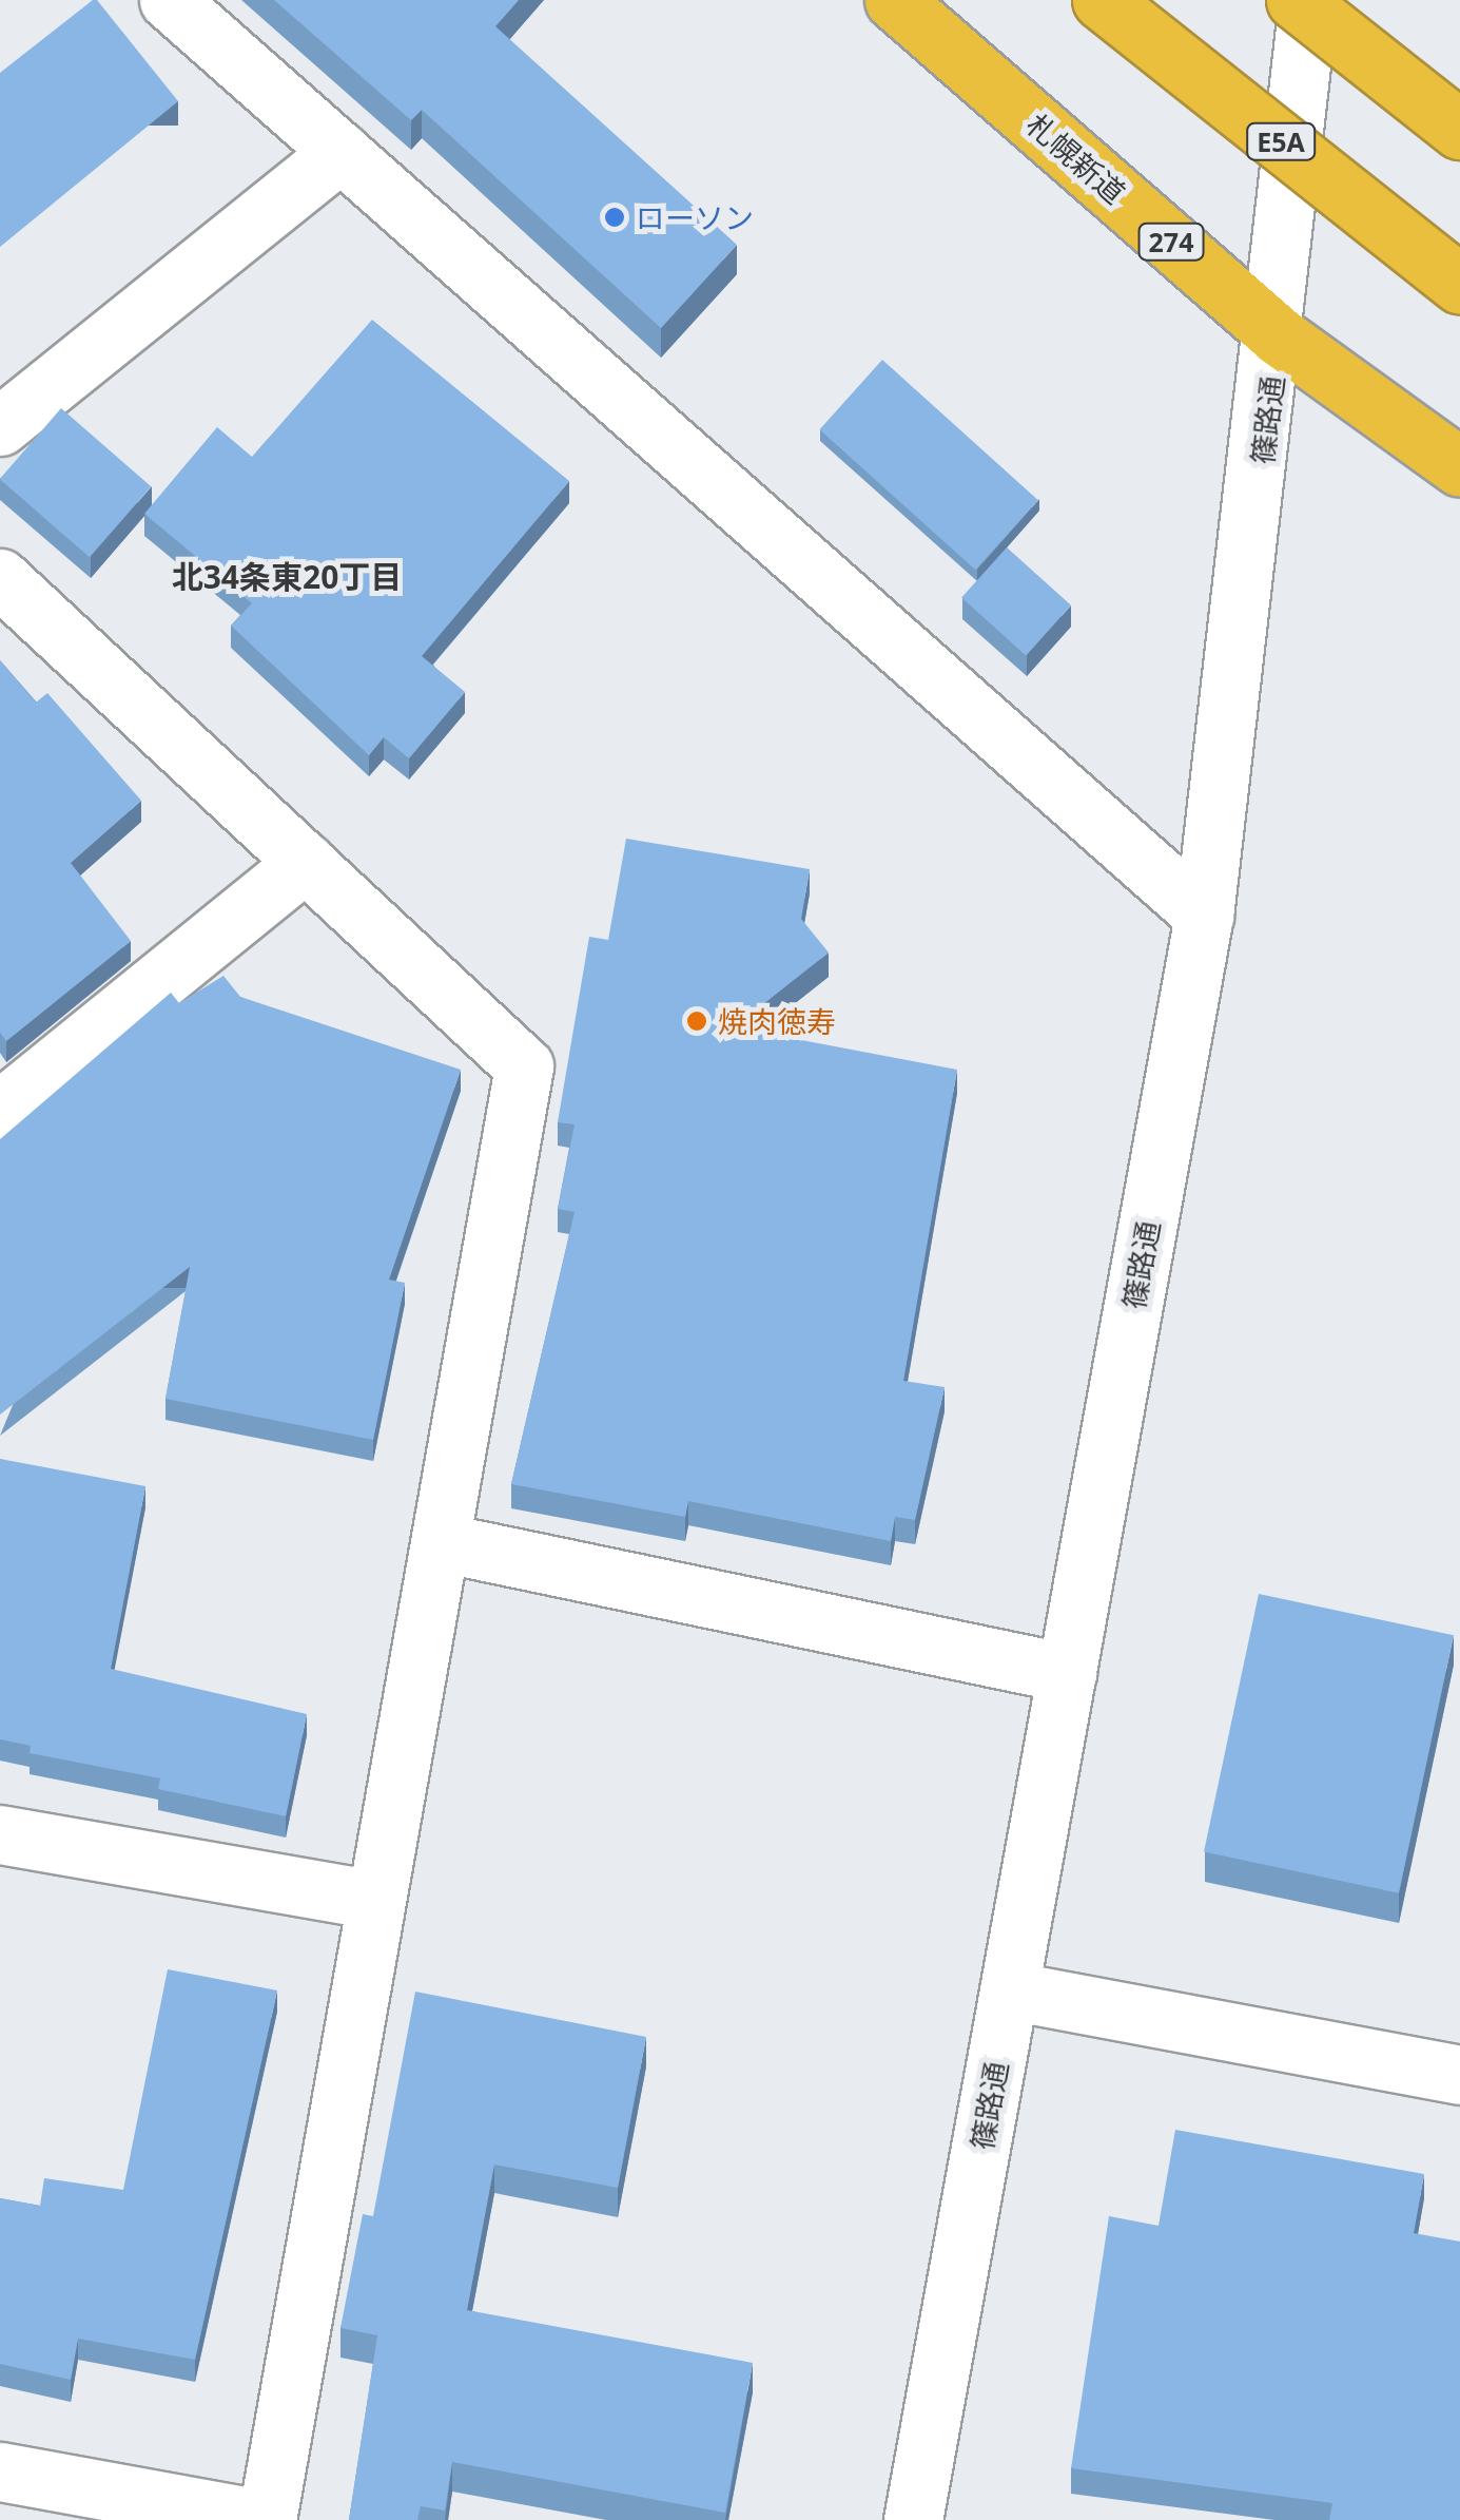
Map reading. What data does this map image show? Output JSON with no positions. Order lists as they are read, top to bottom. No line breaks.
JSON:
{"streets":{"highway":["E5A","札幌新道","274"],"street":["篠路通"]},"crossings":[["札幌新道","篠路通"]],"districts":["北34条東20丁目"],"places":["ローソン","焼肉徳寿"]}
